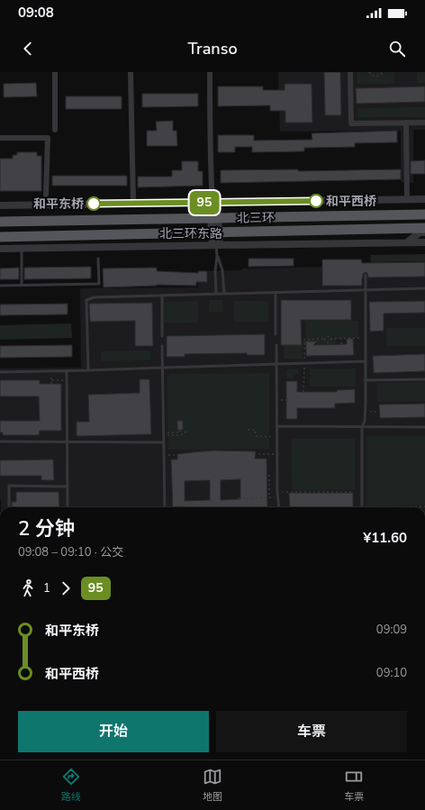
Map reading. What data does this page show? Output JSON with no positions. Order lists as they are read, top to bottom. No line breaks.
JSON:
{"streets":{"highway":["北三环"],"street":["北三环东路"]},"places":["和平西桥","和平东桥"],"lines":["bus line 95"],"page":{"status":"09:08","header":"Transo","on_map":"95","heading":["2 分钟","09:08 – 09:10 · 公交","¥11.60"],"legs":["1","95"],"list":[{"name":"和平东桥","value":"09:09"},{"name":"和平西桥","value":"09:10"}],"buttons":["开始","车票"],"tabs":["路线","地图","车票"]}}
